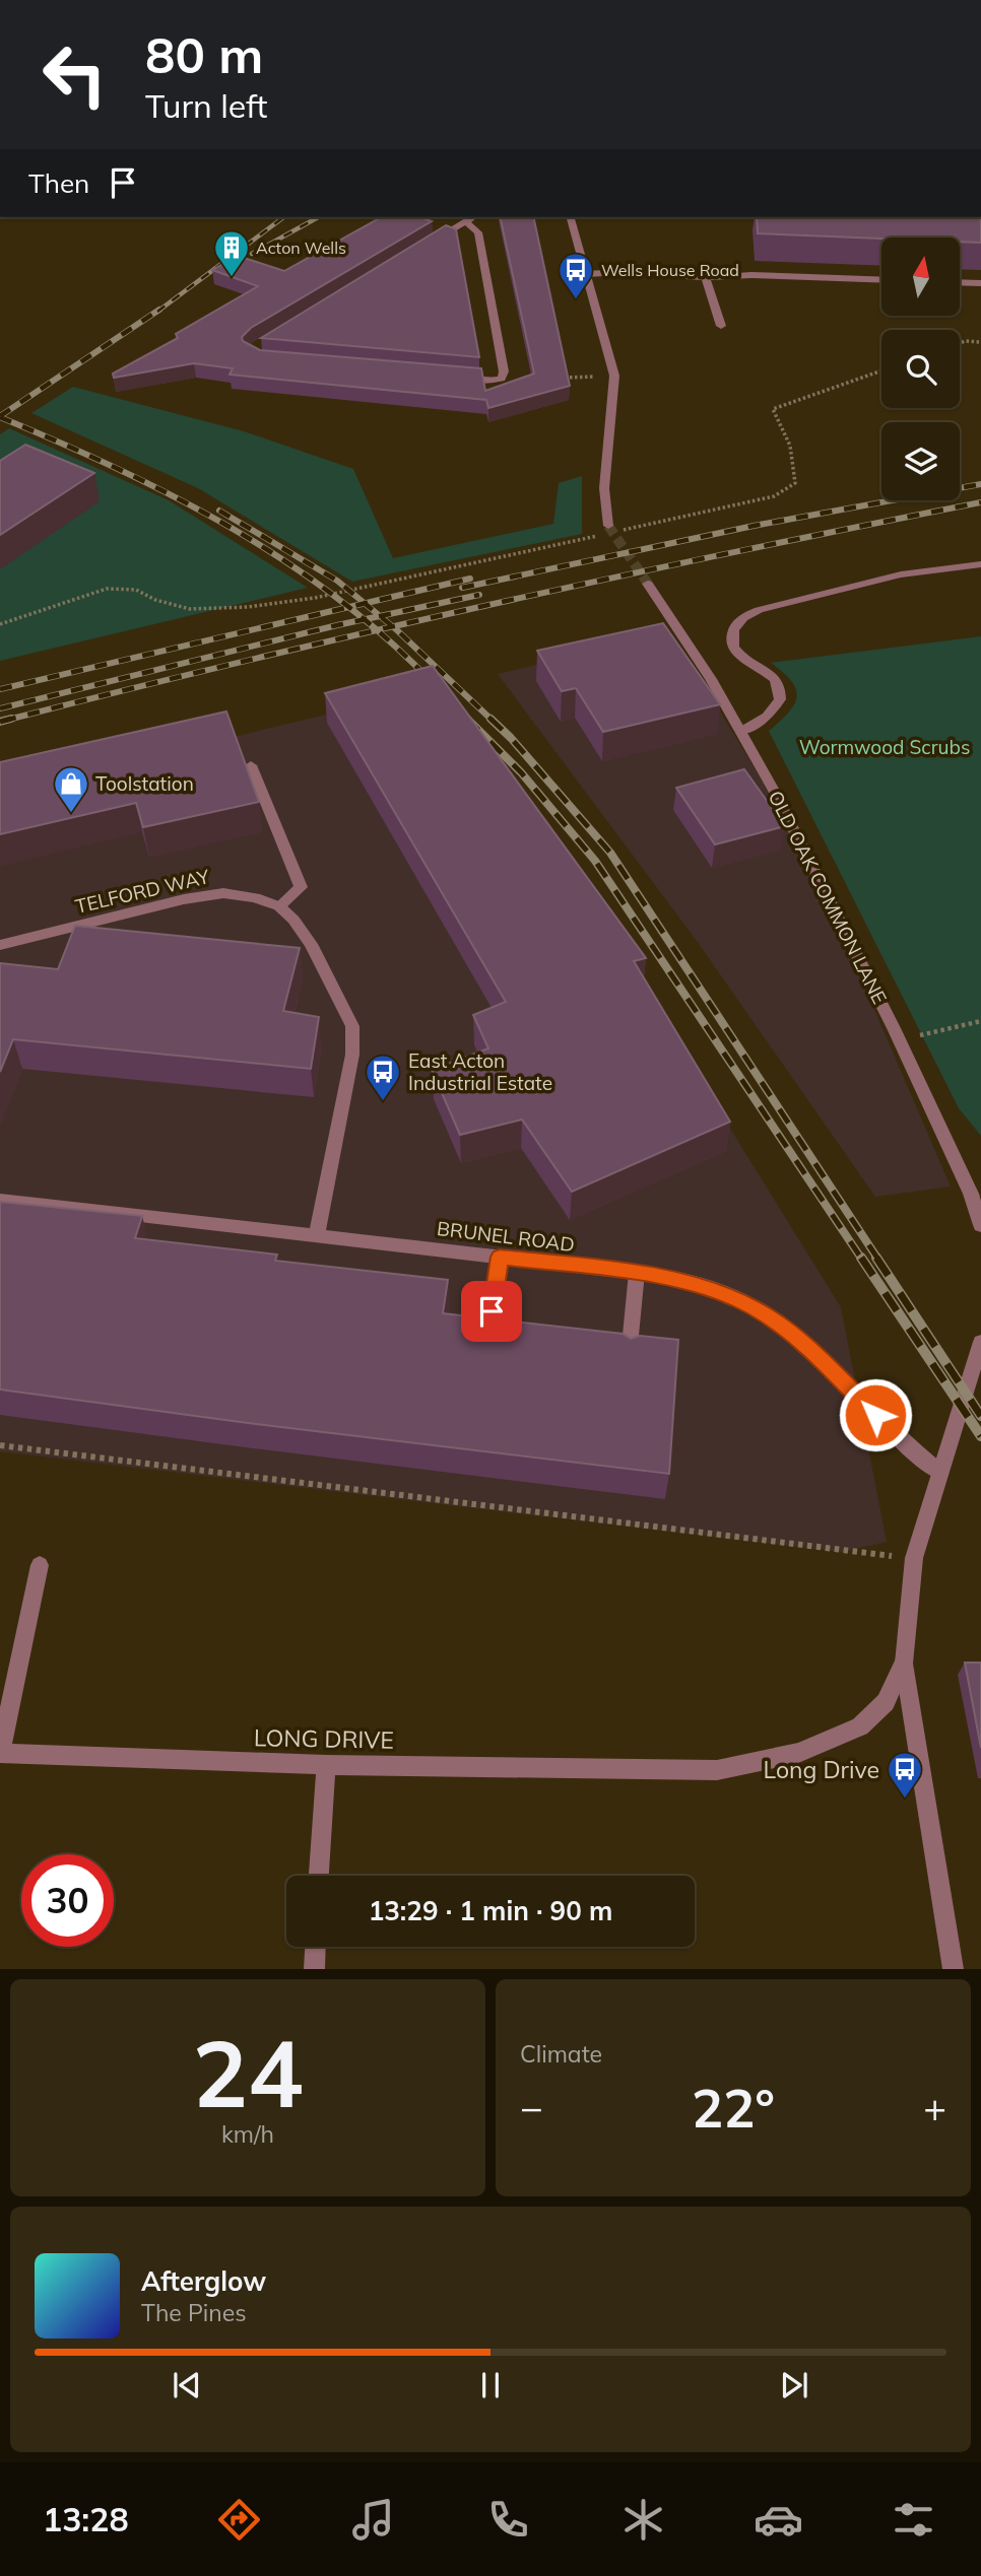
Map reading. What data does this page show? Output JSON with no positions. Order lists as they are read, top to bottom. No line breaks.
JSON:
{"streets":{"street":["TELFORD WAY","OLD OAK COMMON LANE","BRUNEL ROAD","LONG DRIVE"]},"parks":["Wormwood Scrubs"],"places":{"building":["Acton Wells"],"bus stop":["Wells House Road","East Acton Industrial Estate","Long Drive"],"shop":["Toolstation"]},"north":"top","page":{"turn":["80 m","Turn left"],"then":"Then","limit":"30","trip":"13:29 · 1 min · 90 m","tile":[["24","km/h"],"Climate"],"heat":["−","22°","+"],"song":["Afterglow","The Pines"],"tabs":"13:28"}}
